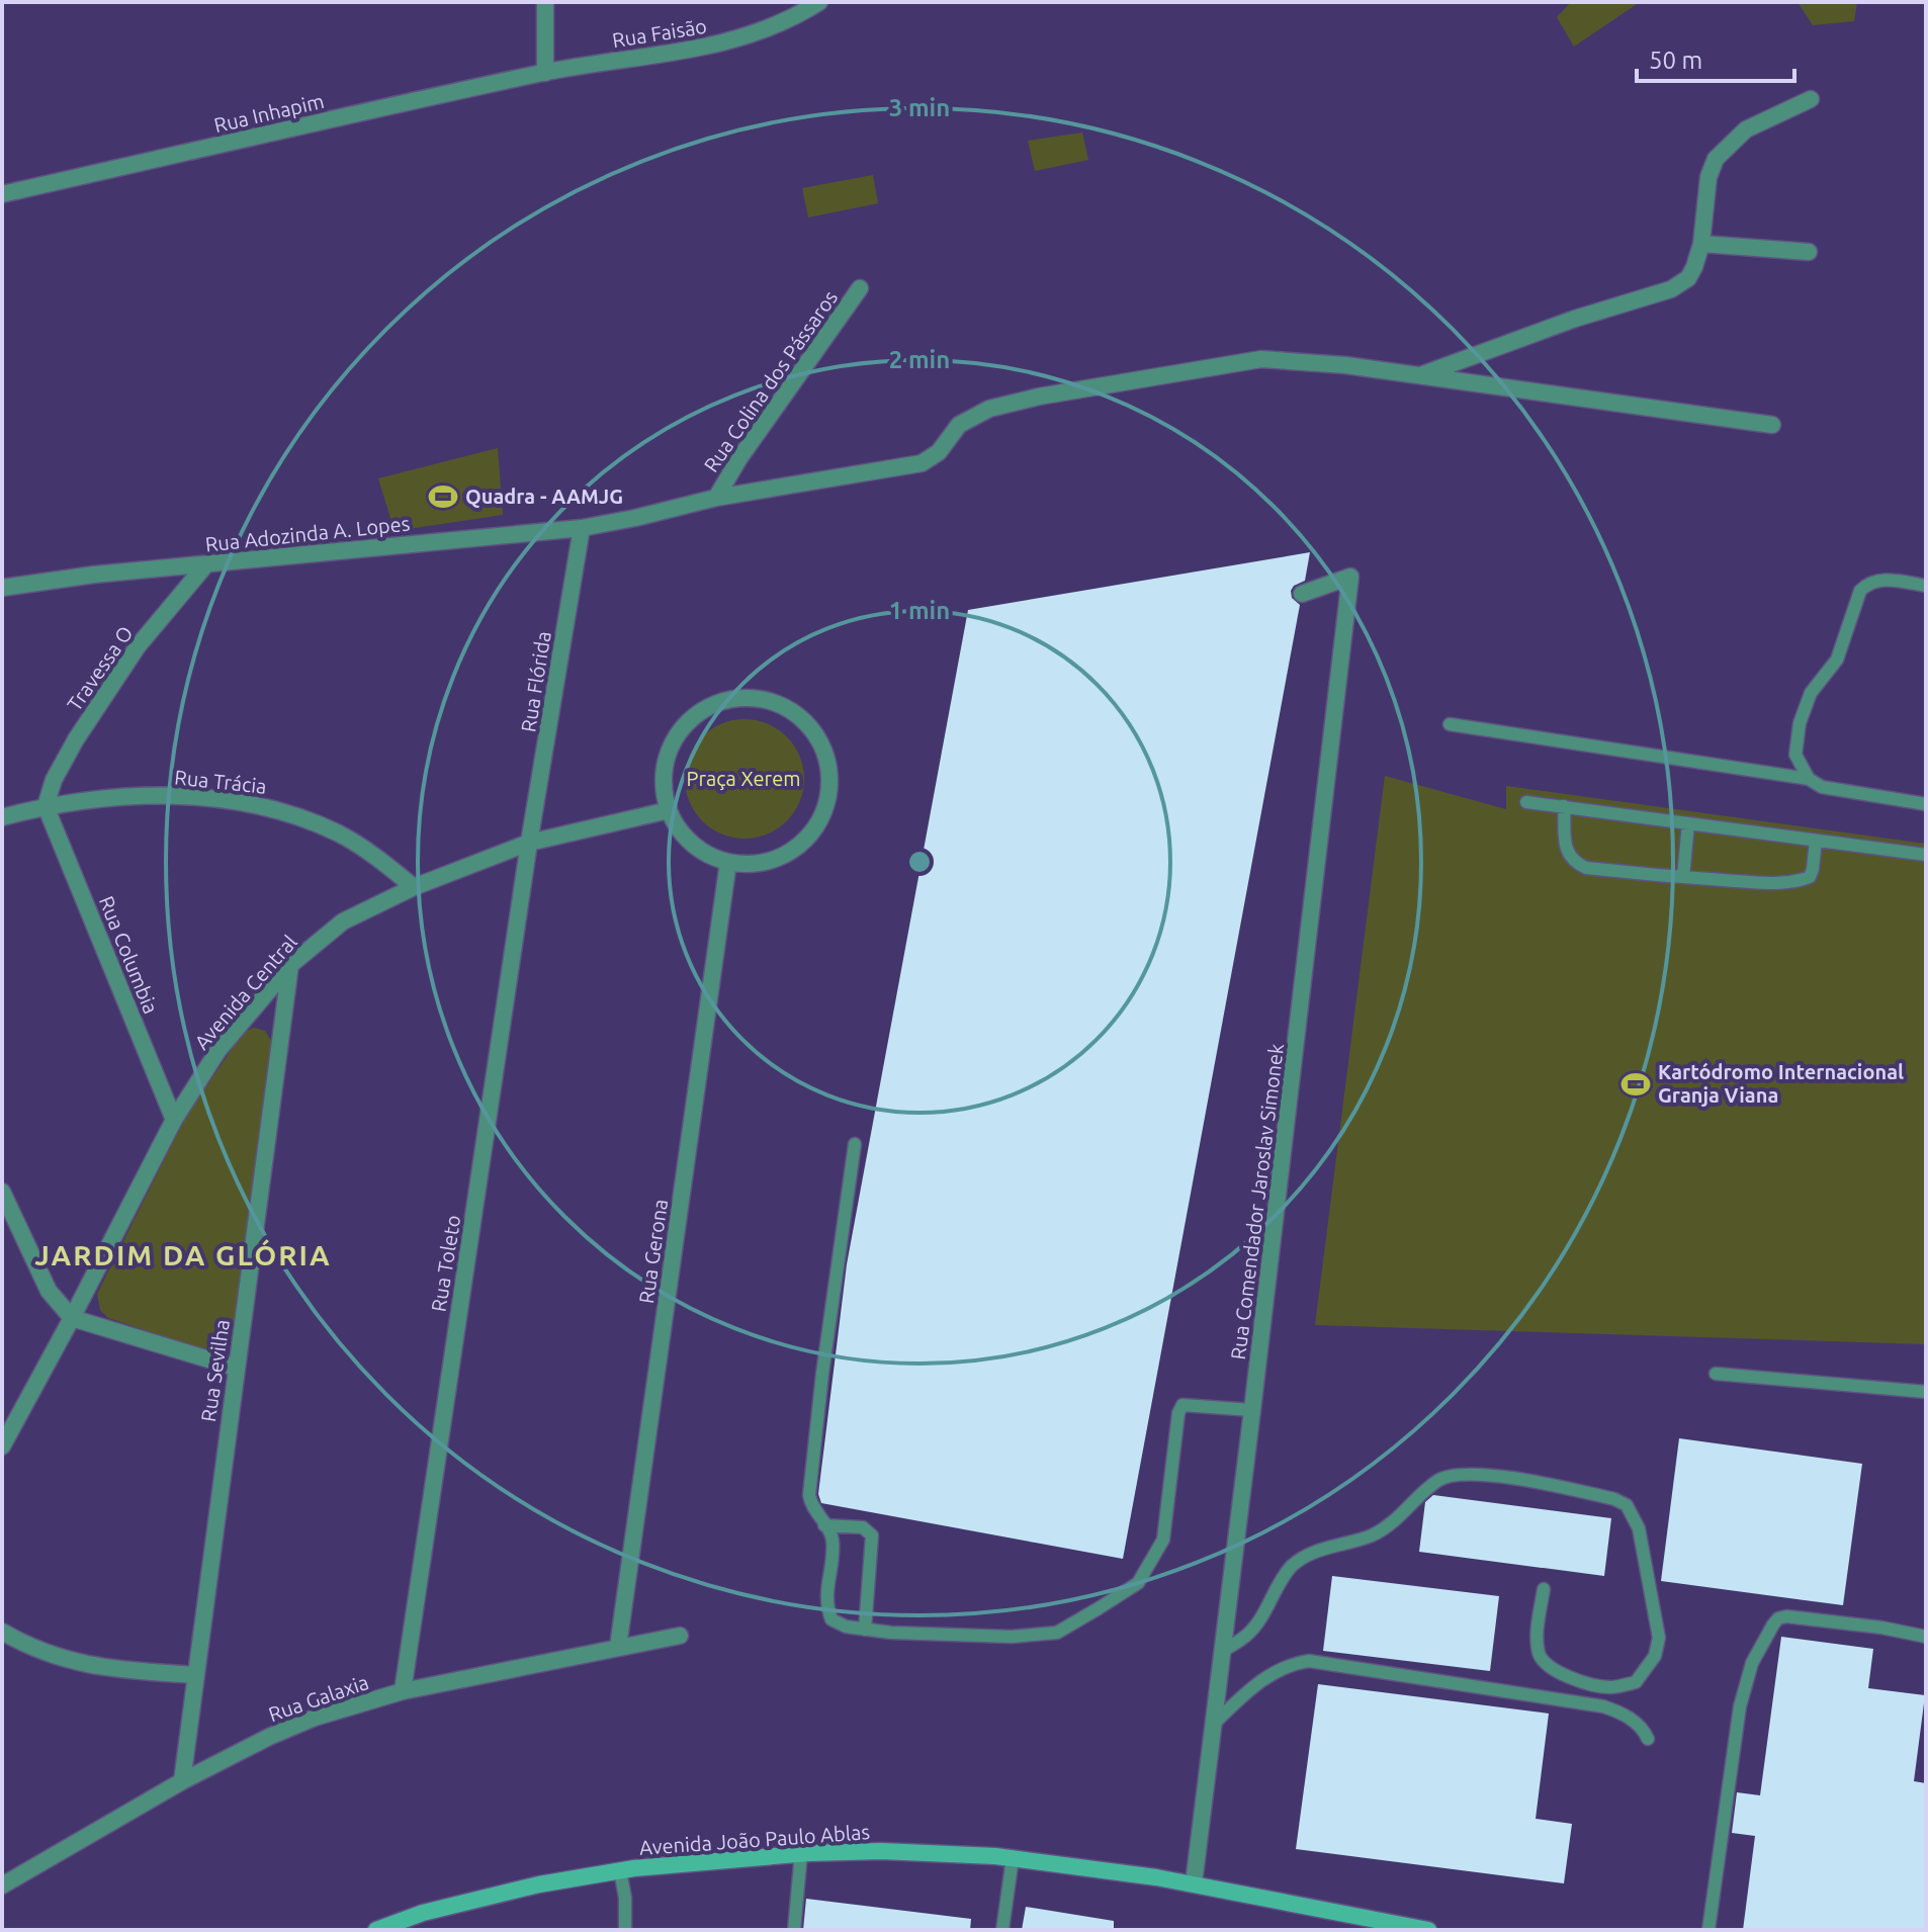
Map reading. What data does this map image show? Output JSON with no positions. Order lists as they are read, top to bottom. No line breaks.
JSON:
{"streets":{"street":["Rua Faisão","Rua Inhapim","Rua Colina dos Pássaros","Rua Adozinda A. Lopes","Travessa O","Rua Flórida","Rua Trácia","Rua Columbia","Avenida Central","Rua Comendador Jaroslav Simonek","Rua Gerona","Rua Toleto","Rua Sevilha","Rua Galaxia","Avenida João Paulo Ablas"]},"crossings":[["Rua Faisão","Rua Inhapim"],["Rua Colina dos Pássaros","Rua Adozinda A. Lopes"],["Rua Adozinda A. Lopes","Travessa O"],["Rua Adozinda A. Lopes","Rua Flórida"],["Travessa O","Rua Trácia"],["Travessa O","Rua Columbia"],["Rua Flórida","Avenida Central"],["Rua Flórida","Rua Toleto"],["Rua Trácia","Rua Columbia"],["Rua Trácia","Avenida Central"],["Rua Columbia","Avenida Central"],["Avenida Central","Rua Gerona"],["Avenida Central","Rua Toleto"],["Avenida Central","Rua Sevilha"],["Rua Comendador Jaroslav Simonek","Avenida João Paulo Ablas"],["Rua Gerona","Rua Galaxia"],["Rua Toleto","Rua Galaxia"],["Rua Sevilha","Rua Galaxia"]],"districts":["JARDIM DA GLÓRIA"],"parks":["Praça Xerem"],"places":{"sports":["Quadra - AAMJG","Kartódromo Internacional Granja Viana"]},"scale_bar":"50 m","rings":["3 min","2 min","1 min"]}
